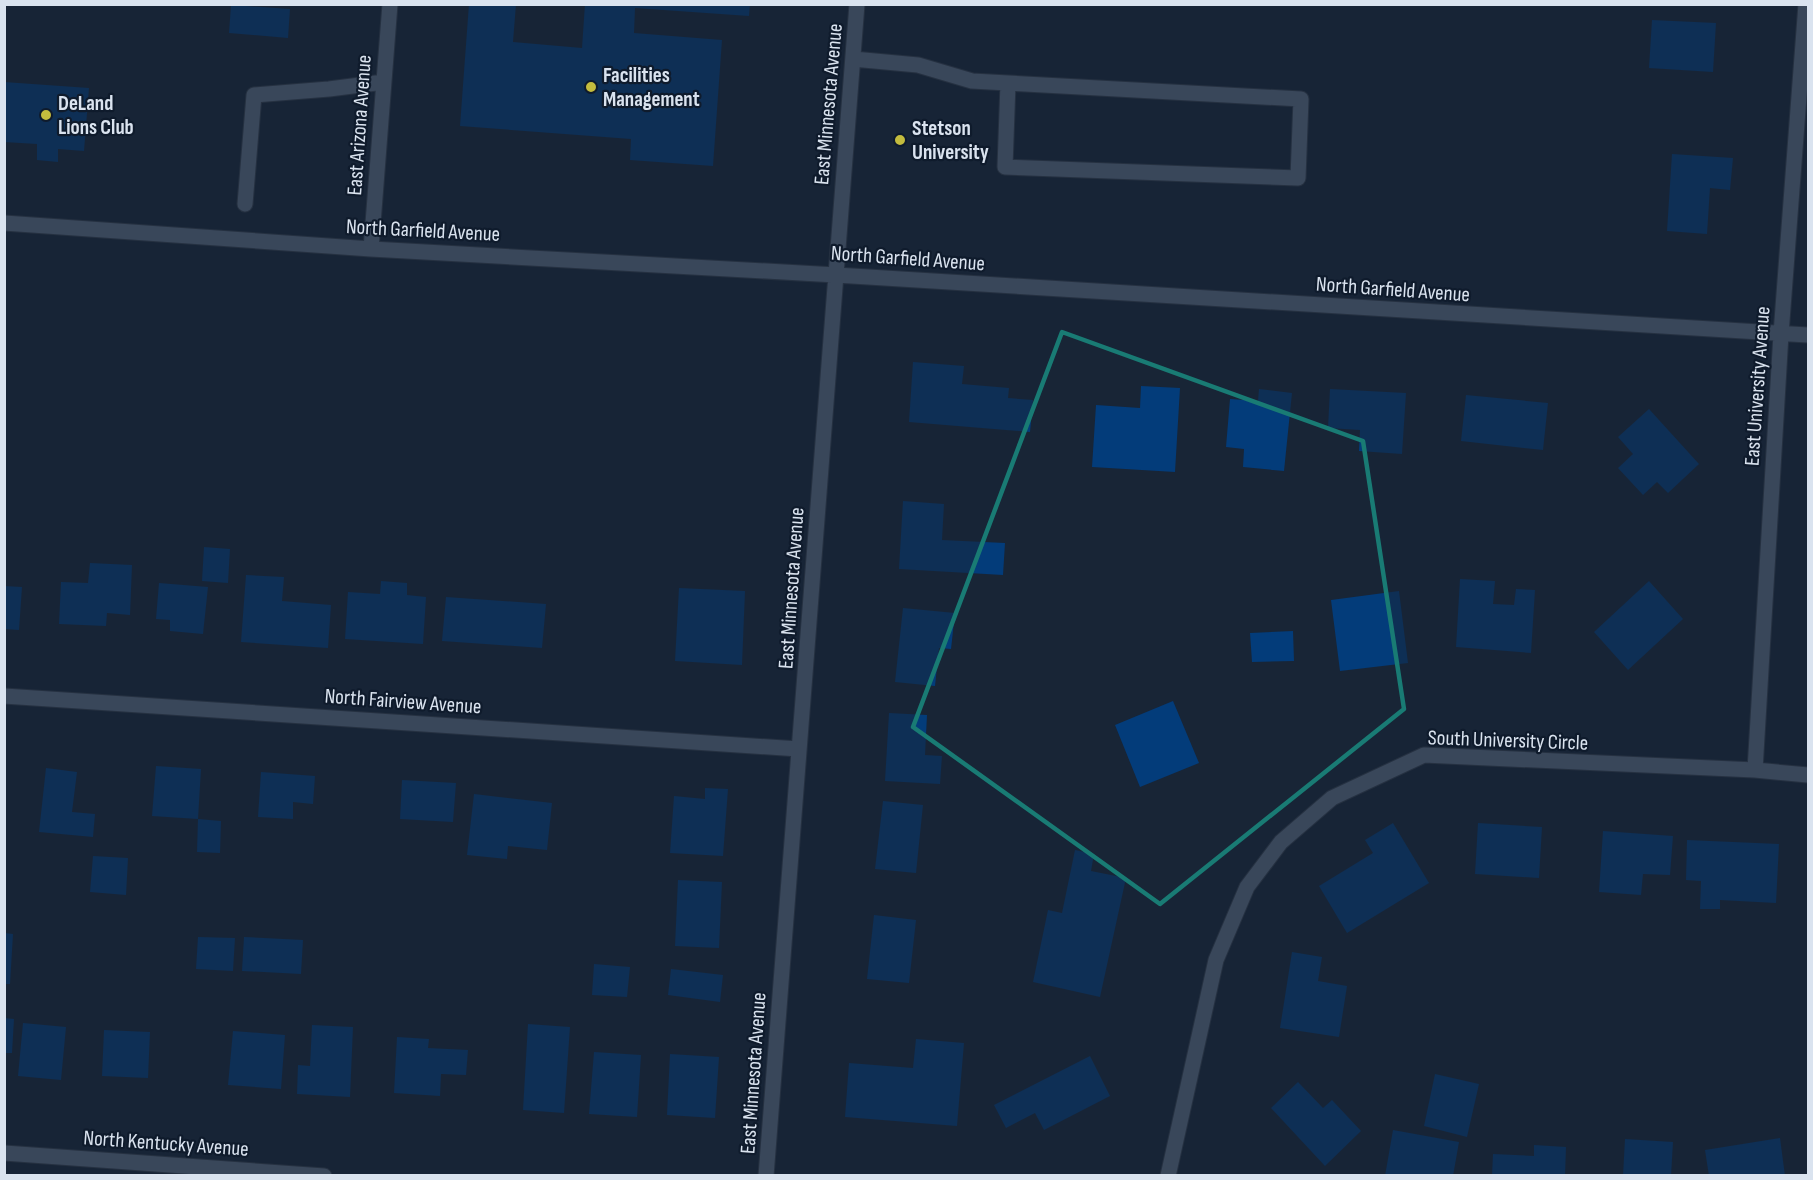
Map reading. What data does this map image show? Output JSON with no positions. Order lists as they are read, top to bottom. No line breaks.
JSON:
{"streets":{"street":["East Minnesota Avenue","East Arizona Avenue","North Garfield Avenue","East University Avenue","North Fairview Avenue","South University Circle","North Kentucky Avenue"]},"crossings":[["East Minnesota Avenue","North Garfield Avenue"],["East Minnesota Avenue","North Fairview Avenue"],["East Arizona Avenue","North Garfield Avenue"],["North Garfield Avenue","East University Avenue"],["East University Avenue","South University Circle"]],"places":["Facilities Management","DeLand Lions Club","Stetson University"]}
